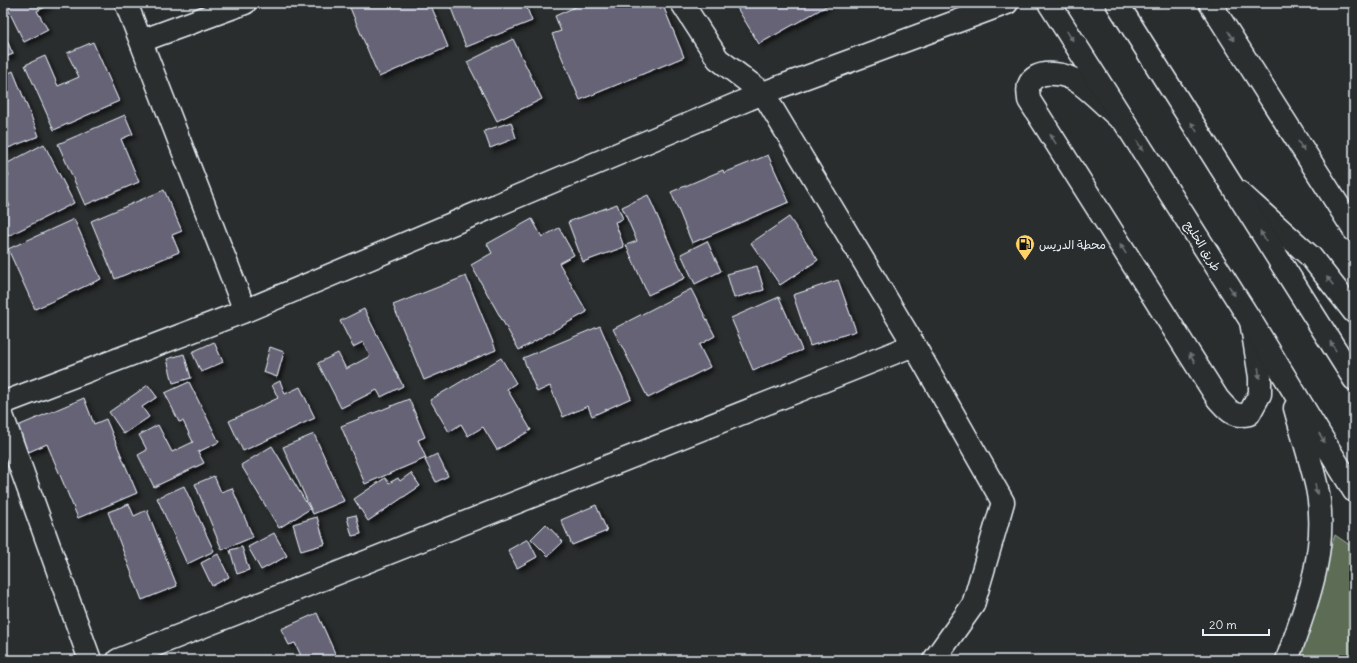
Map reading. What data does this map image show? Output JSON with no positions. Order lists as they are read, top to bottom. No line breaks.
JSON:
{"streets":{"street":["طريق الخليج"]},"places":{"fuel station":["محطة الدريس"]},"scale_bar":"20 m"}
